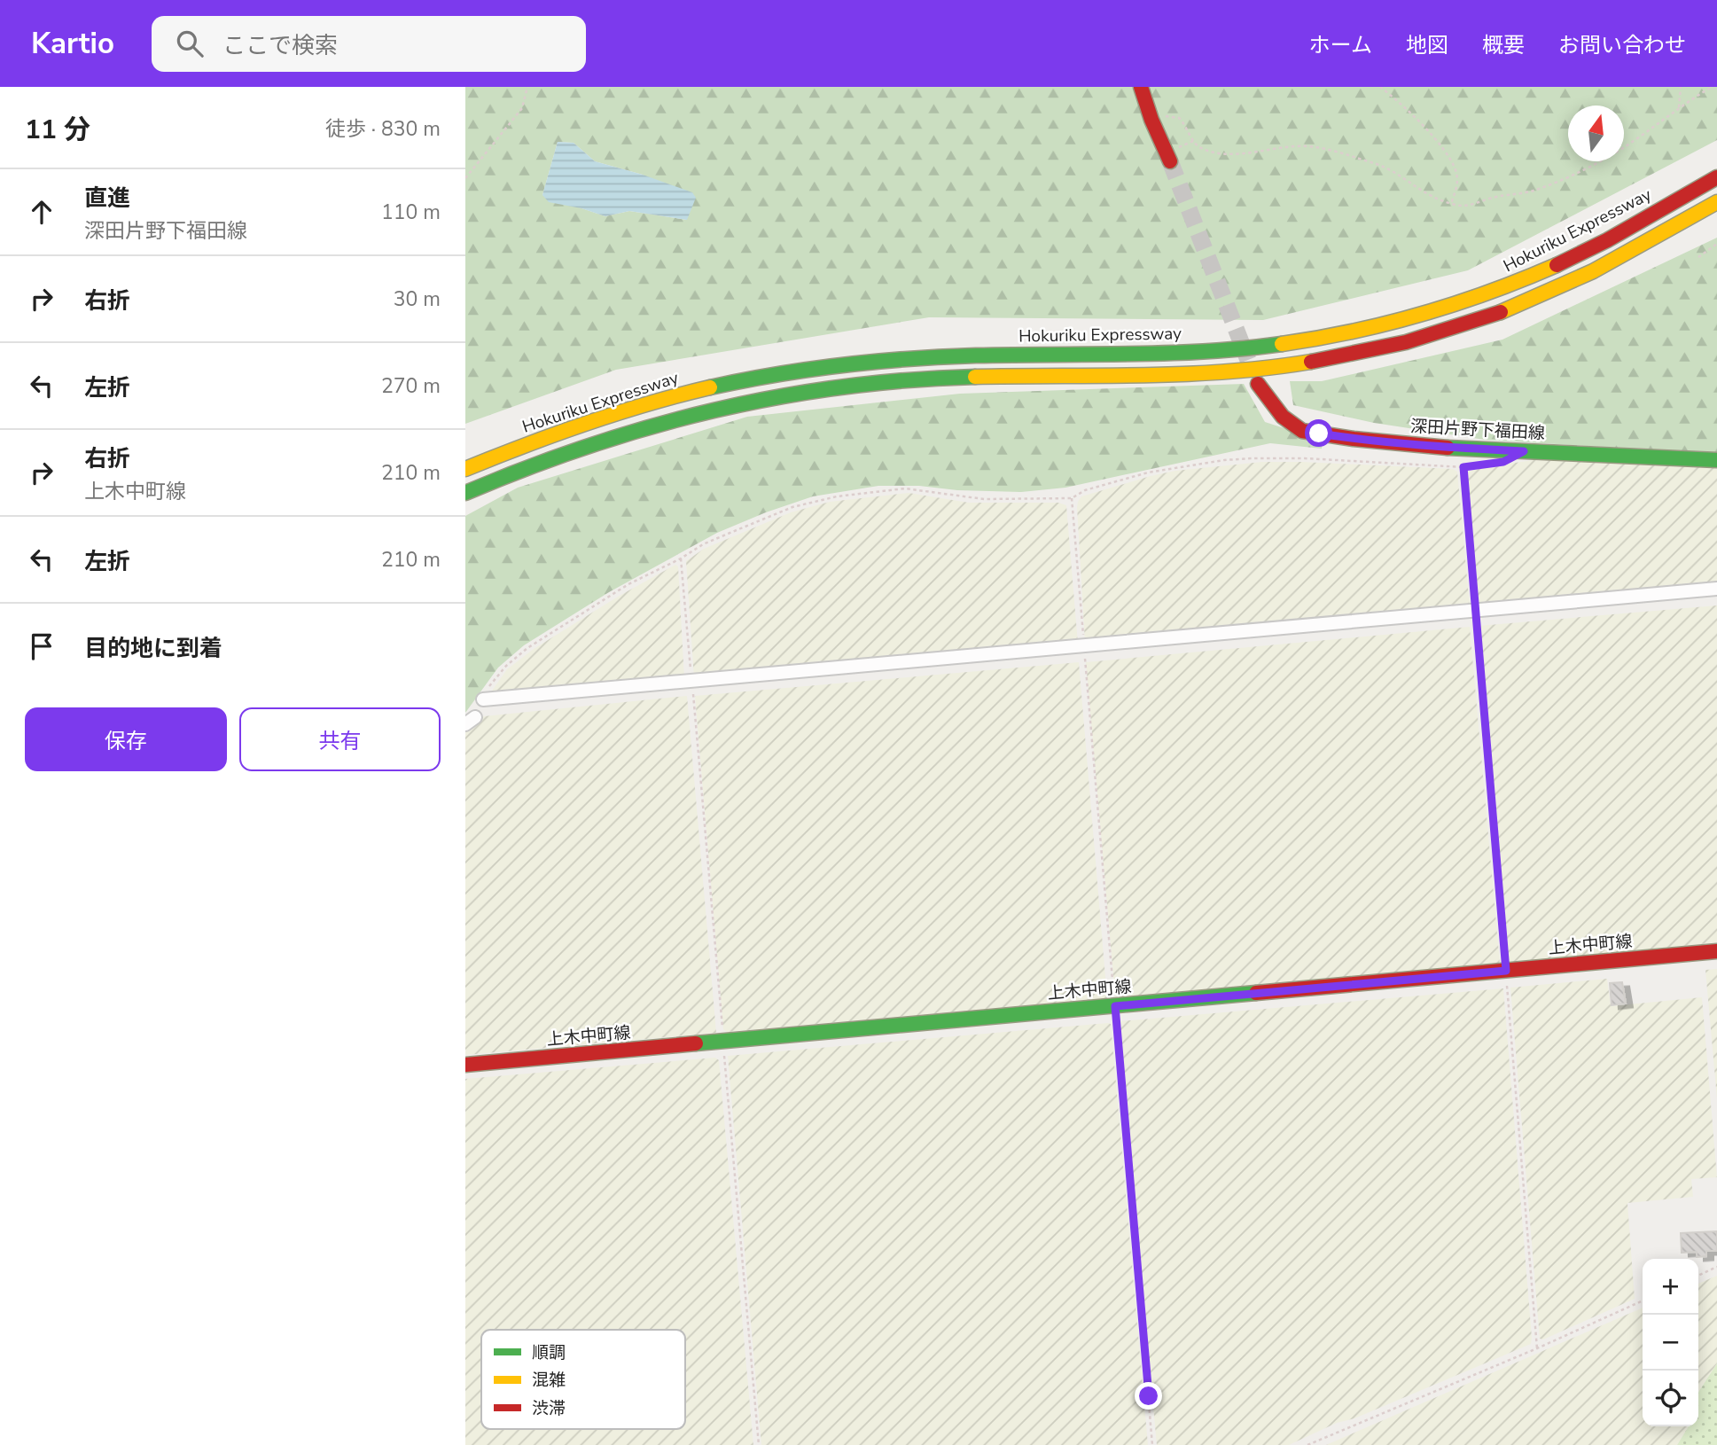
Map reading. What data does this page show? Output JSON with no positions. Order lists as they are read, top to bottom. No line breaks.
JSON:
{"streets":{"main road":["Hokuriku Expressway","深田片野下福田線","上木中町線"]},"legend":["順調","混雑","渋滞"],"north":"top","page":{"header":"Kartio","search":"ここで検索","nav":["ホーム","地図","概要","お問い合わせ"],"heading":["11 分","徒歩 · 830 m"],"list":[["直進","深田片野下福田線","110 m"],["右折","30 m"],["左折","270 m"],["右折","上木中町線","210 m"],["左折","210 m"],"目的地に到着"],"buttons":["保存","共有"],"map_buttons":["+","−"]}}
